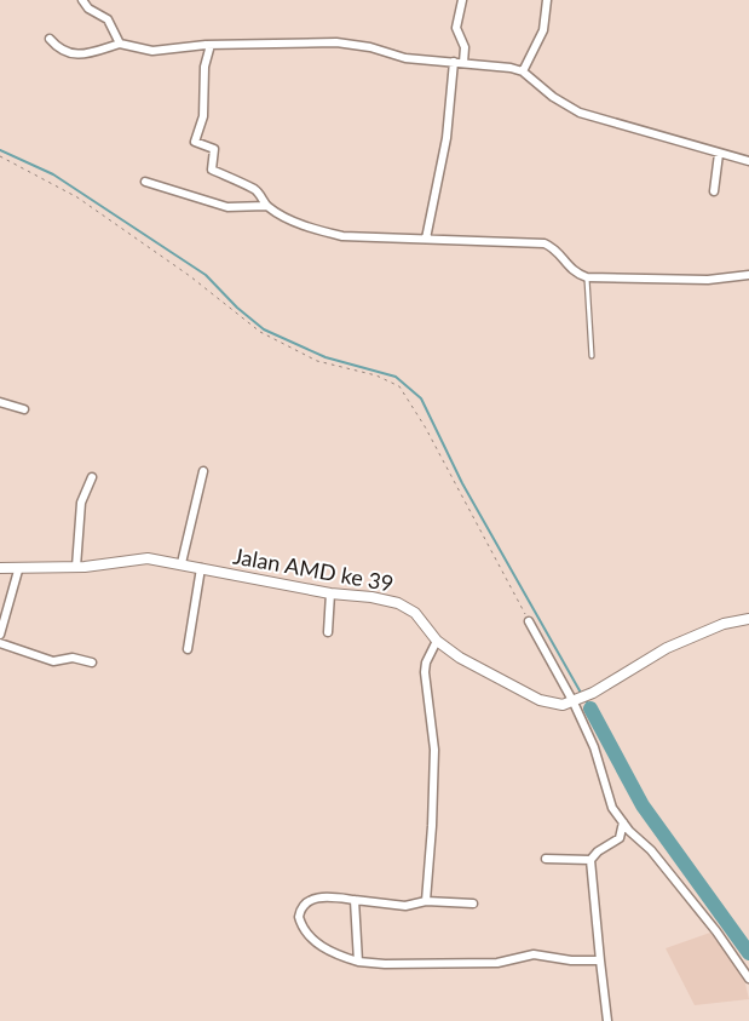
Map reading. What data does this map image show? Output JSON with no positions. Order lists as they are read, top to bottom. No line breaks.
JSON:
{"streets":{"street":["Jalan AMD ke 39"]}}
